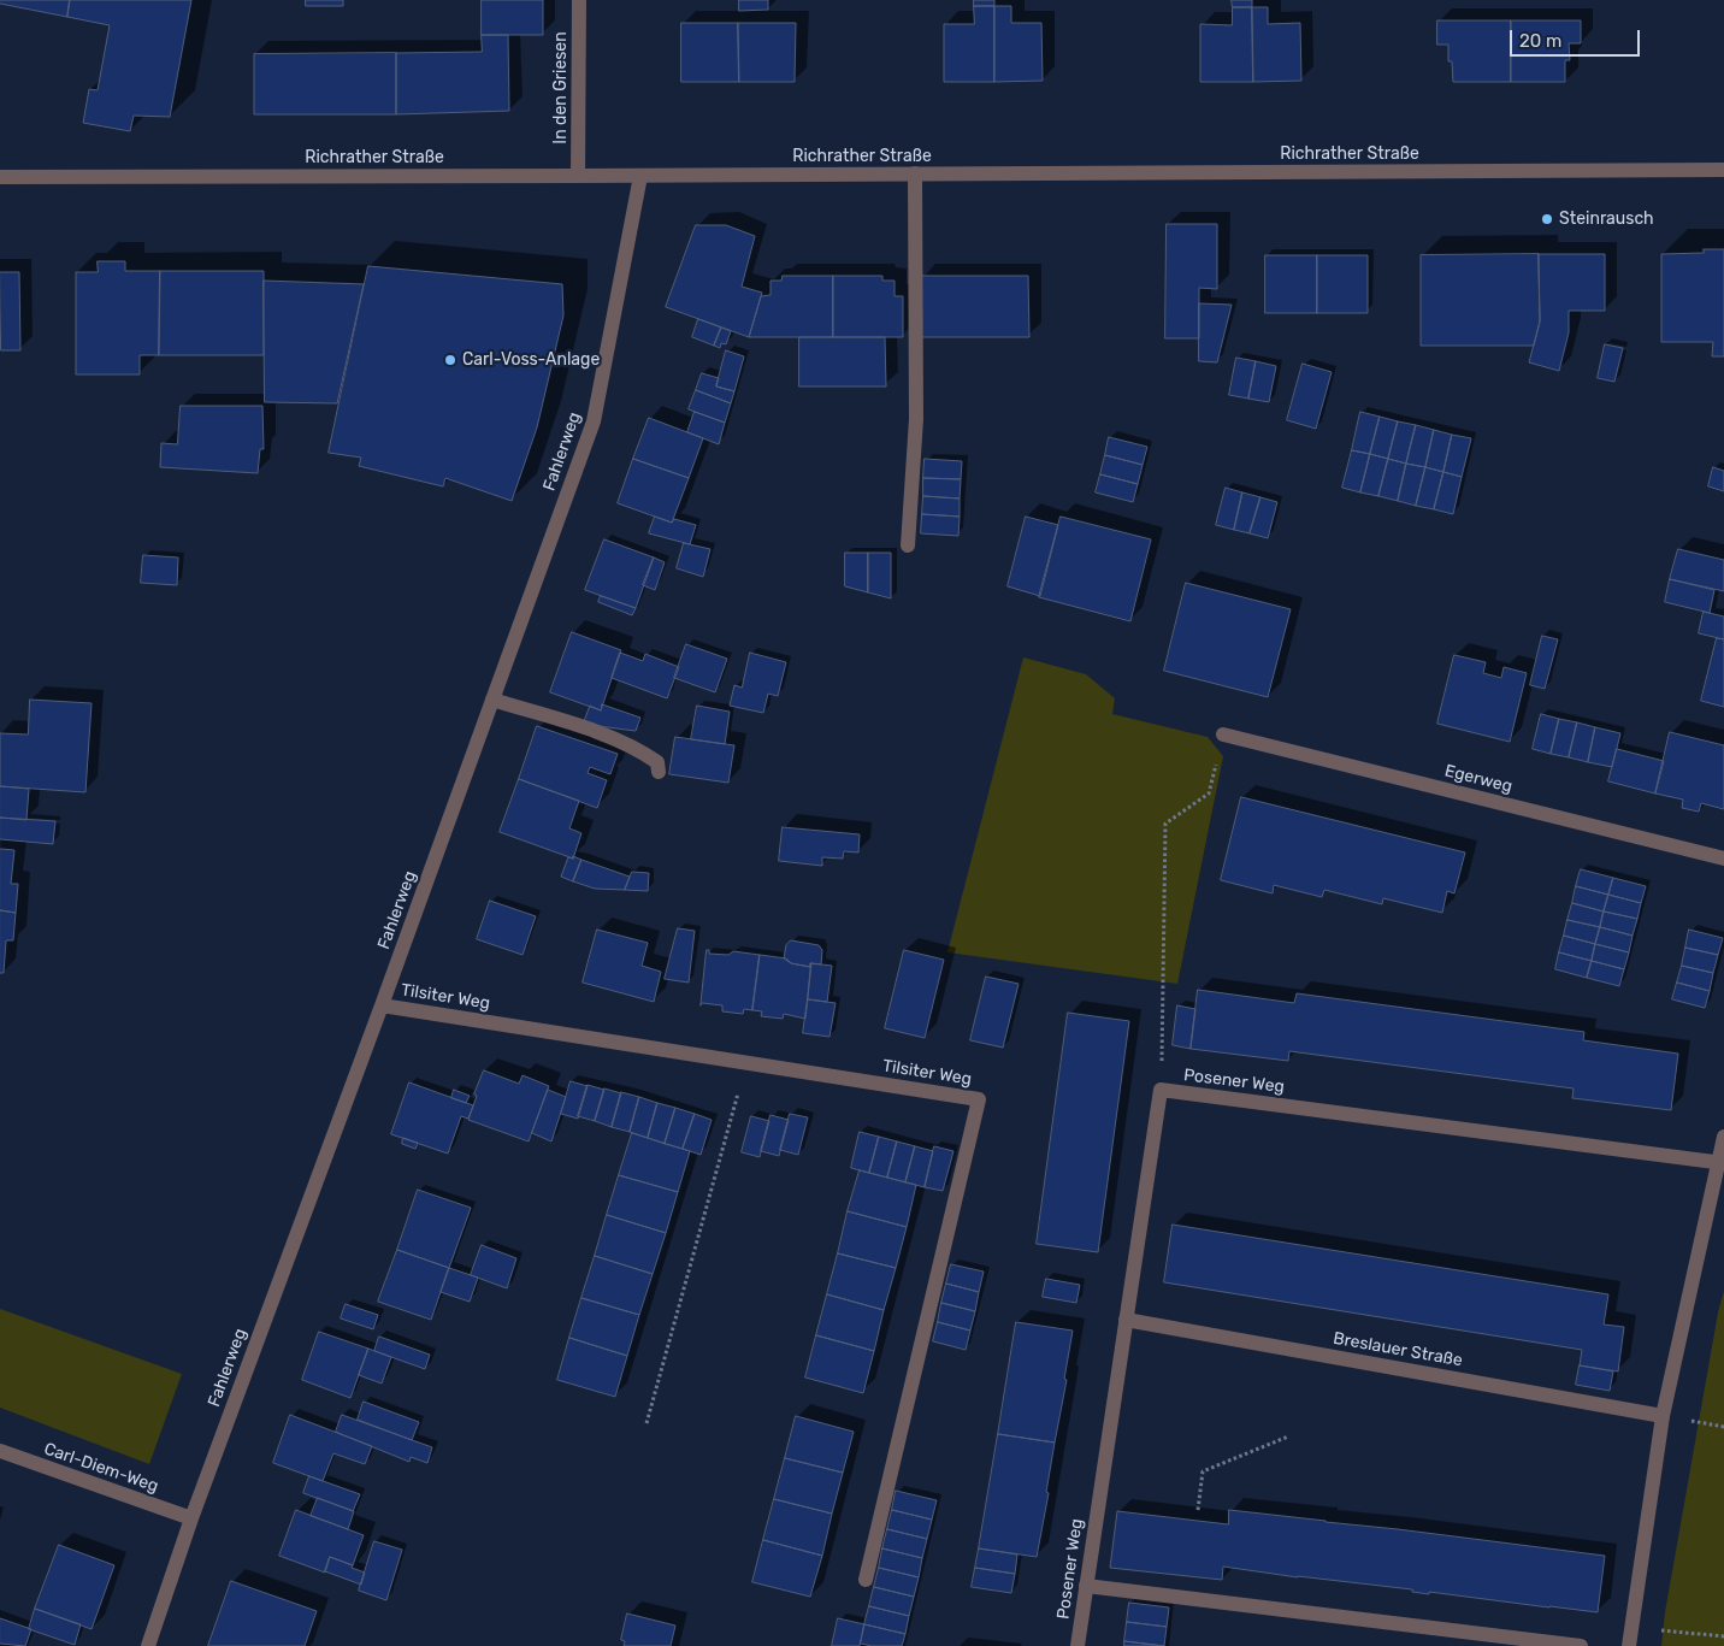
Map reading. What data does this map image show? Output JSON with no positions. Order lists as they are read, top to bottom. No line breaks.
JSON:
{"streets":{"street":["In den Griesen","Richrather Straße","Fahlerweg","Egerweg","Tilsiter Weg","Posener Weg","Breslauer Straße","Carl-Diem-Weg"]},"crossings":[["In den Griesen","Richrather Straße"],["Richrather Straße","Fahlerweg"],["Fahlerweg","Tilsiter Weg"],["Fahlerweg","Carl-Diem-Weg"],["Posener Weg","Breslauer Straße"]],"places":["Steinrausch","Carl-Voss-Anlage"],"scale_bar":"20 m"}
